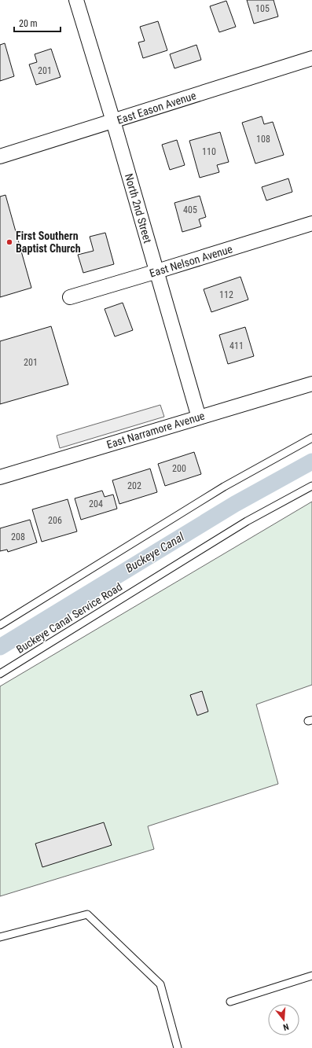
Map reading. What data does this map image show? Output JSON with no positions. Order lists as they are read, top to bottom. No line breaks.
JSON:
{"streets":{"street":["East Eason Avenue","North 2nd Street","East Nelson Avenue","East Narramore Avenue"],"lane":["Buckeye Canal Service Road"]},"crossings":[["East Eason Avenue","North 2nd Street"],["North 2nd Street","East Nelson Avenue"],["North 2nd Street","East Narramore Avenue"]],"water":["Buckeye Canal"],"places":["First Southern Baptist Church"],"house_numbers":["105","201","108","110","405","112","411","201","200","202","204","206","208"],"scale_bar":"20 m","north":"bottom"}
